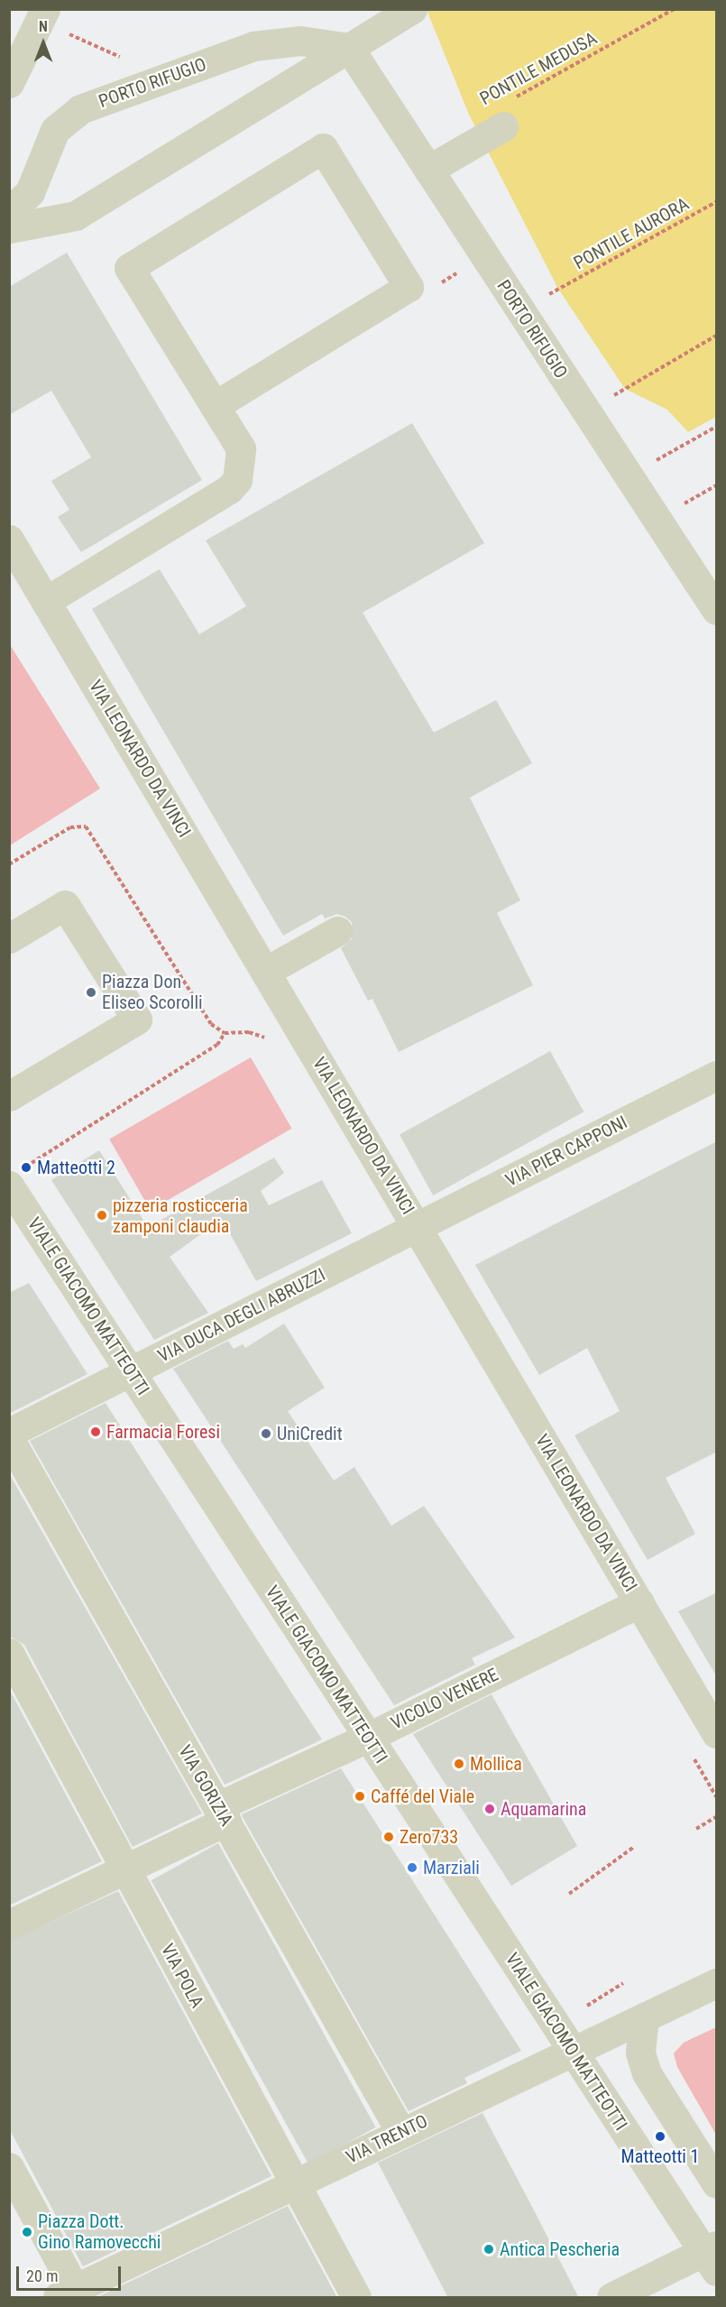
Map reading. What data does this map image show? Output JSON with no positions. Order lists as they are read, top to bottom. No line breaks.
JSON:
{"streets":{"street":["PORTO RIFUGIO","VIA LEONARDO DA VINCI","VIA PIER CAPPONI","VIALE GIACOMO MATTEOTTI","VIA DUCA DEGLI ABRUZZI","VICOLO VENERE","VIA GORIZIA","VIA POLA","VIA TRENTO"],"path":["PONTILE MEDUSA","PONTILE AURORA"]},"crossings":[["VIA LEONARDO DA VINCI","VIA PIER CAPPONI"],["VIA LEONARDO DA VINCI","VIA DUCA DEGLI ABRUZZI"],["VIA LEONARDO DA VINCI","VICOLO VENERE"],["VIA PIER CAPPONI","VIA DUCA DEGLI ABRUZZI"],["VIALE GIACOMO MATTEOTTI","VIA DUCA DEGLI ABRUZZI"],["VIALE GIACOMO MATTEOTTI","VICOLO VENERE"],["VIALE GIACOMO MATTEOTTI","VIA TRENTO"],["VICOLO VENERE","VIA GORIZIA"],["VICOLO VENERE","VIA POLA"],["VIA GORIZIA","VIA TRENTO"],["VIA POLA","VIA TRENTO"]],"places":["Piazza Don Eliseo Scorolli","Matteotti 2","pizzeria rosticceria zamponi claudia","Farmacia Foresi","UniCredit","Mollica","Caffé del Viale","Aquamarina","Zero733","Marziali","Matteotti 1","Piazza Dott. Gino Ramovecchi","Antica Pescheria"],"scale_bar":"20 m","north":"top"}
